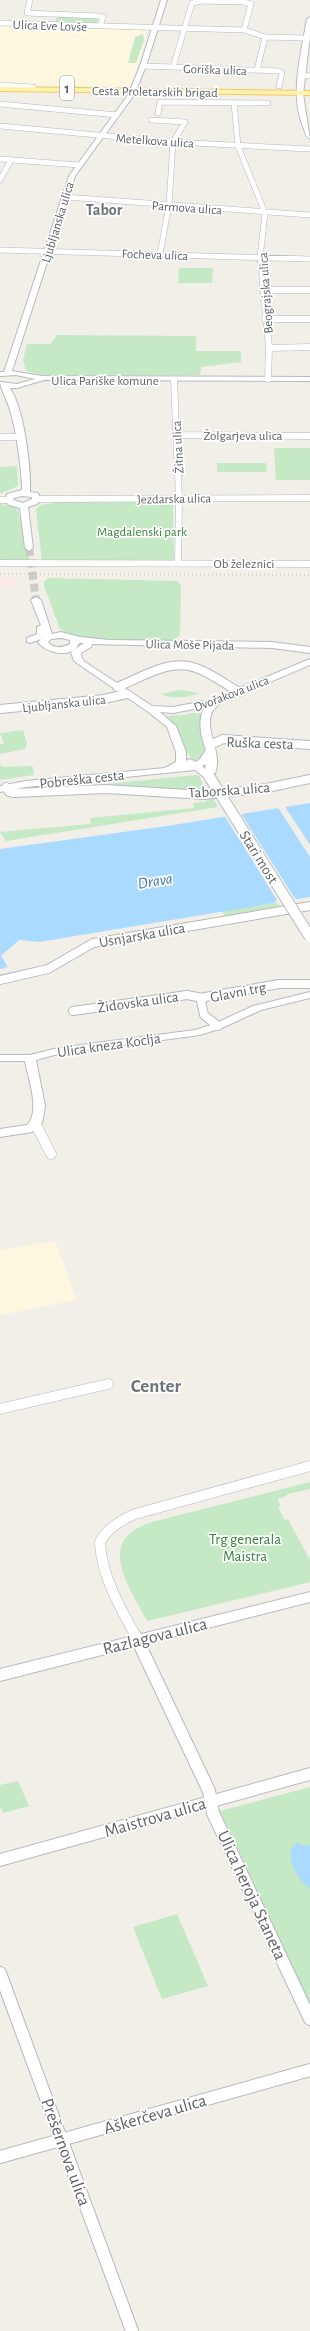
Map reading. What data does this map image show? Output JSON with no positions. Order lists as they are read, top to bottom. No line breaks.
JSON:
{"streets":{"main road":["1","Cesta Proletarskih brigad"],"street":["Ulica Eve Lovše","Goriška ulica","Metelkova ulica","Parmova ulica","Ljubljanska ulica","Focheva ulica","Beograjska ulica","Ulica Pariške komune","Žolgarjeva ulica","Žitna ulica","Jezdarska ulica","Ob železnici","Ulica Moše Pijada","Dvořakova ulica","Ruška cesta","Pobreška cesta","Taborska ulica","Stari most","Usnjarska ulica","Glavni trg","Židovska ulica","Ulica kneza Koclja","Razlagova ulica","Maistrova ulica","Ulica heroja Staneta","Aškerčeva ulica","Prešernova ulica"]},"crossings":[["Ulica Eve Lovše","Ljubljanska ulica"],["Goriška ulica","Ljubljanska ulica"],["Cesta Proletarskih brigad","Ljubljanska ulica"],["Metelkova ulica","Ljubljanska ulica"],["Metelkova ulica","Beograjska ulica"],["Parmova ulica","Ljubljanska ulica"],["Parmova ulica","Beograjska ulica"],["Ljubljanska ulica","Focheva ulica"],["Ljubljanska ulica","Dvořakova ulica"],["Focheva ulica","Beograjska ulica"],["Beograjska ulica","Ulica Pariške komune"],["Ulica Pariške komune","Žitna ulica"],["Žolgarjeva ulica","Žitna ulica"],["Žitna ulica","Jezdarska ulica"],["Žitna ulica","Ob železnici"],["Pobreška cesta","Taborska ulica"],["Glavni trg","Židovska ulica"],["Glavni trg","Ulica kneza Koclja"],["Razlagova ulica","Ulica heroja Staneta"],["Maistrova ulica","Ulica heroja Staneta"],["Aškerčeva ulica","Prešernova ulica"]],"districts":["Tabor","Center"],"water":["Drava"],"parks":["Magdalenski park","Trg generala Maistra"]}
